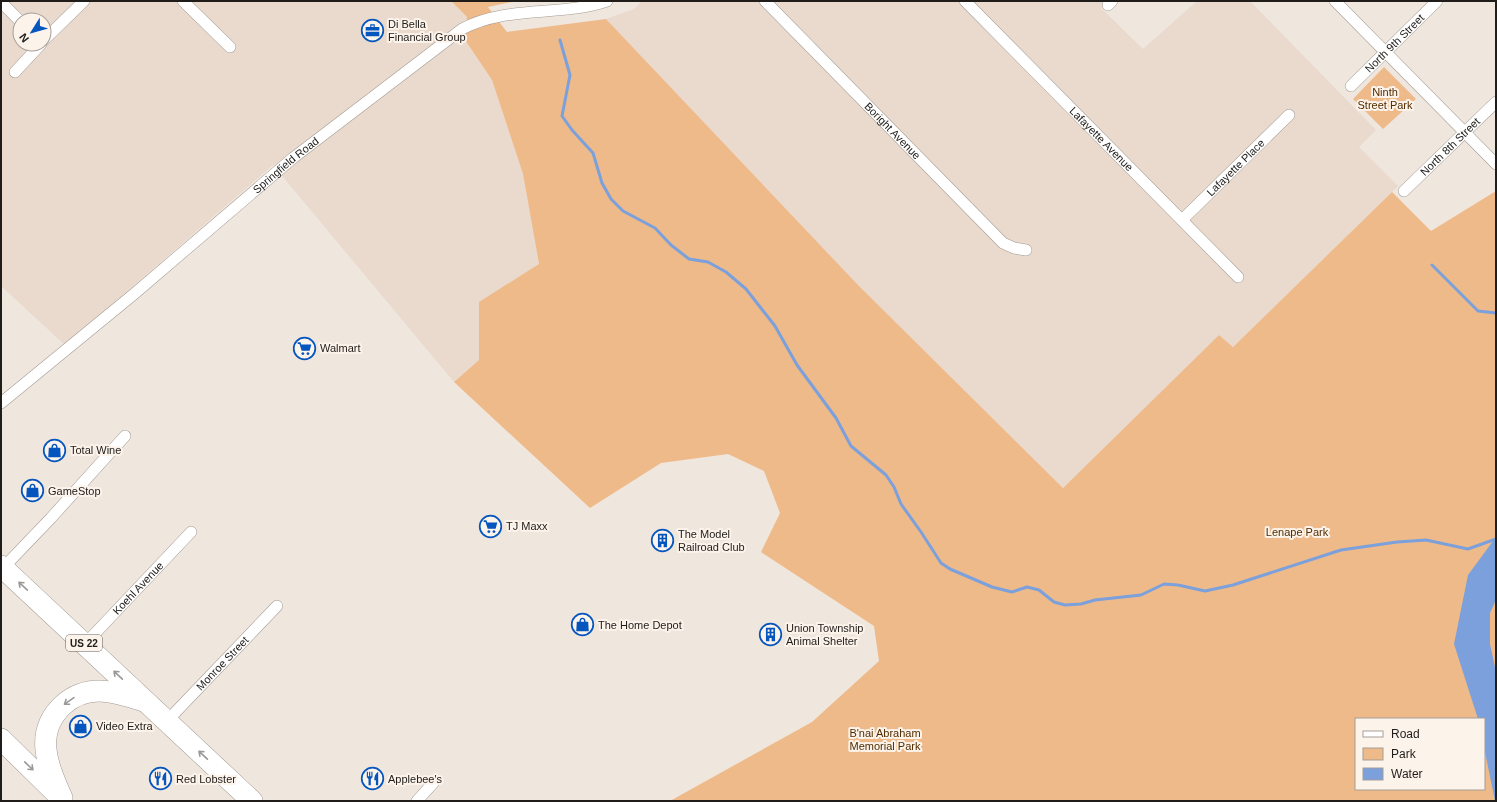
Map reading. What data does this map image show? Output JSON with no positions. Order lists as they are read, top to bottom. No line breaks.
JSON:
{"streets":{"highway":["US 22"],"street":["North 9th Street","Boright Avenue","Lafayette Avenue","North 8th Street","Springfield Road","Lafayette Place","Koehl Avenue","Monroe Street"]},"crossings":[["Lafayette Avenue","Lafayette Place"],["Koehl Avenue","US 22"],["US 22","Monroe Street"]],"parks":["Ninth Street Park","Lenape Park","B'nai Abraham Memorial Park"],"places":{"office":["Di Bella Financial Group"],"supermarket":["Walmart","TJ Maxx"],"shop":["Total Wine","GameStop","The Home Depot","Video Extra"],"building":["The Model Railroad Club","Union Township Animal Shelter"],"restaurant":["Red Lobster","Applebee's"]},"legend":["Road","Park","Water"],"north":"bottom left"}
